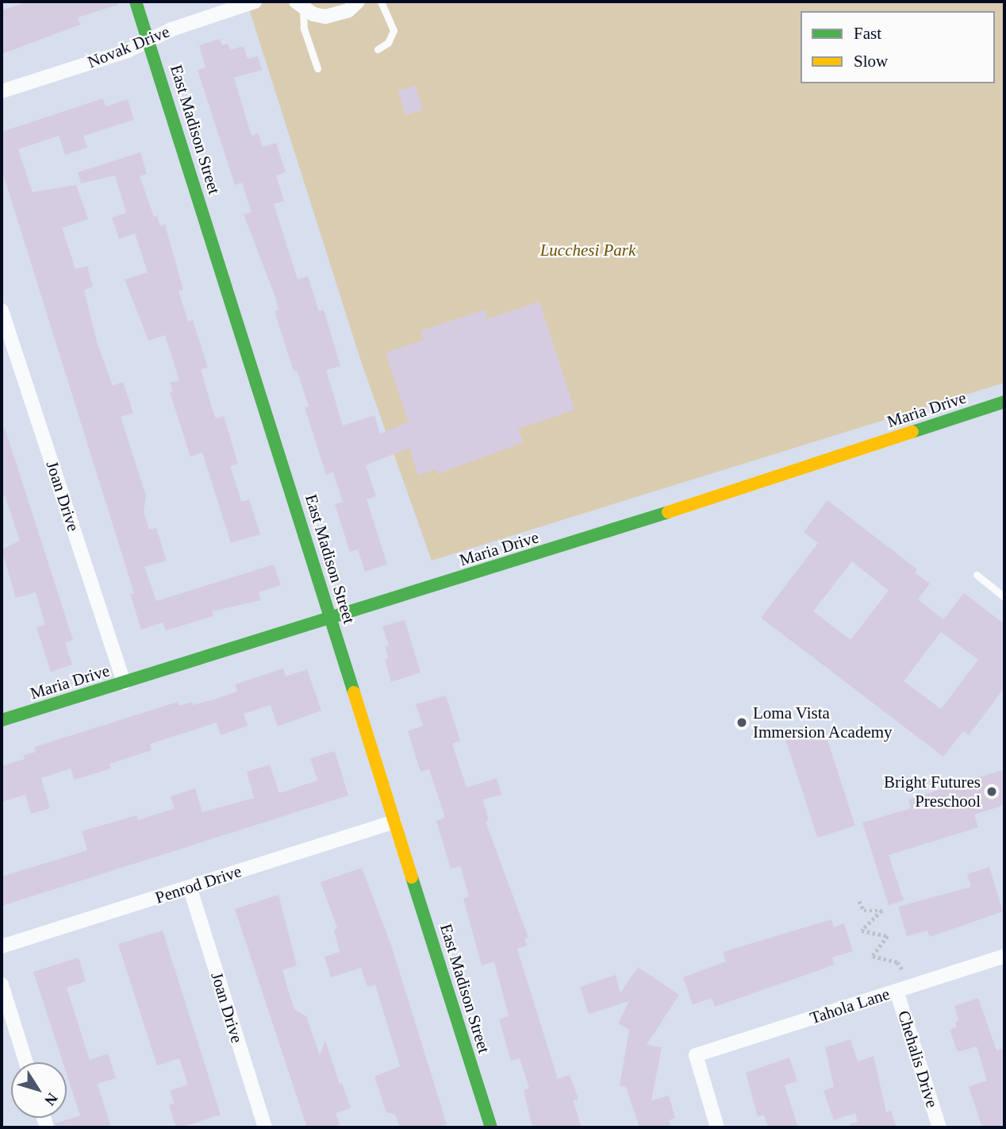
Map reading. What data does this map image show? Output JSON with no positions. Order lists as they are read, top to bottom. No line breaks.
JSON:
{"streets":{"street":["Novak Drive","East Madison Street","Maria Drive","Joan Drive","Penrod Drive","Tahola Lane","Chehalis Drive"]},"crossings":[["Novak Drive","East Madison Street"],["East Madison Street","Maria Drive"],["East Madison Street","Penrod Drive"],["Maria Drive","Joan Drive"],["Joan Drive","Penrod Drive"],["Tahola Lane","Chehalis Drive"]],"parks":["Lucchesi Park"],"places":["Loma Vista Immersion Academy","Bright Futures Preschool"],"legend":["Fast","Slow"],"north":"bottom right"}
